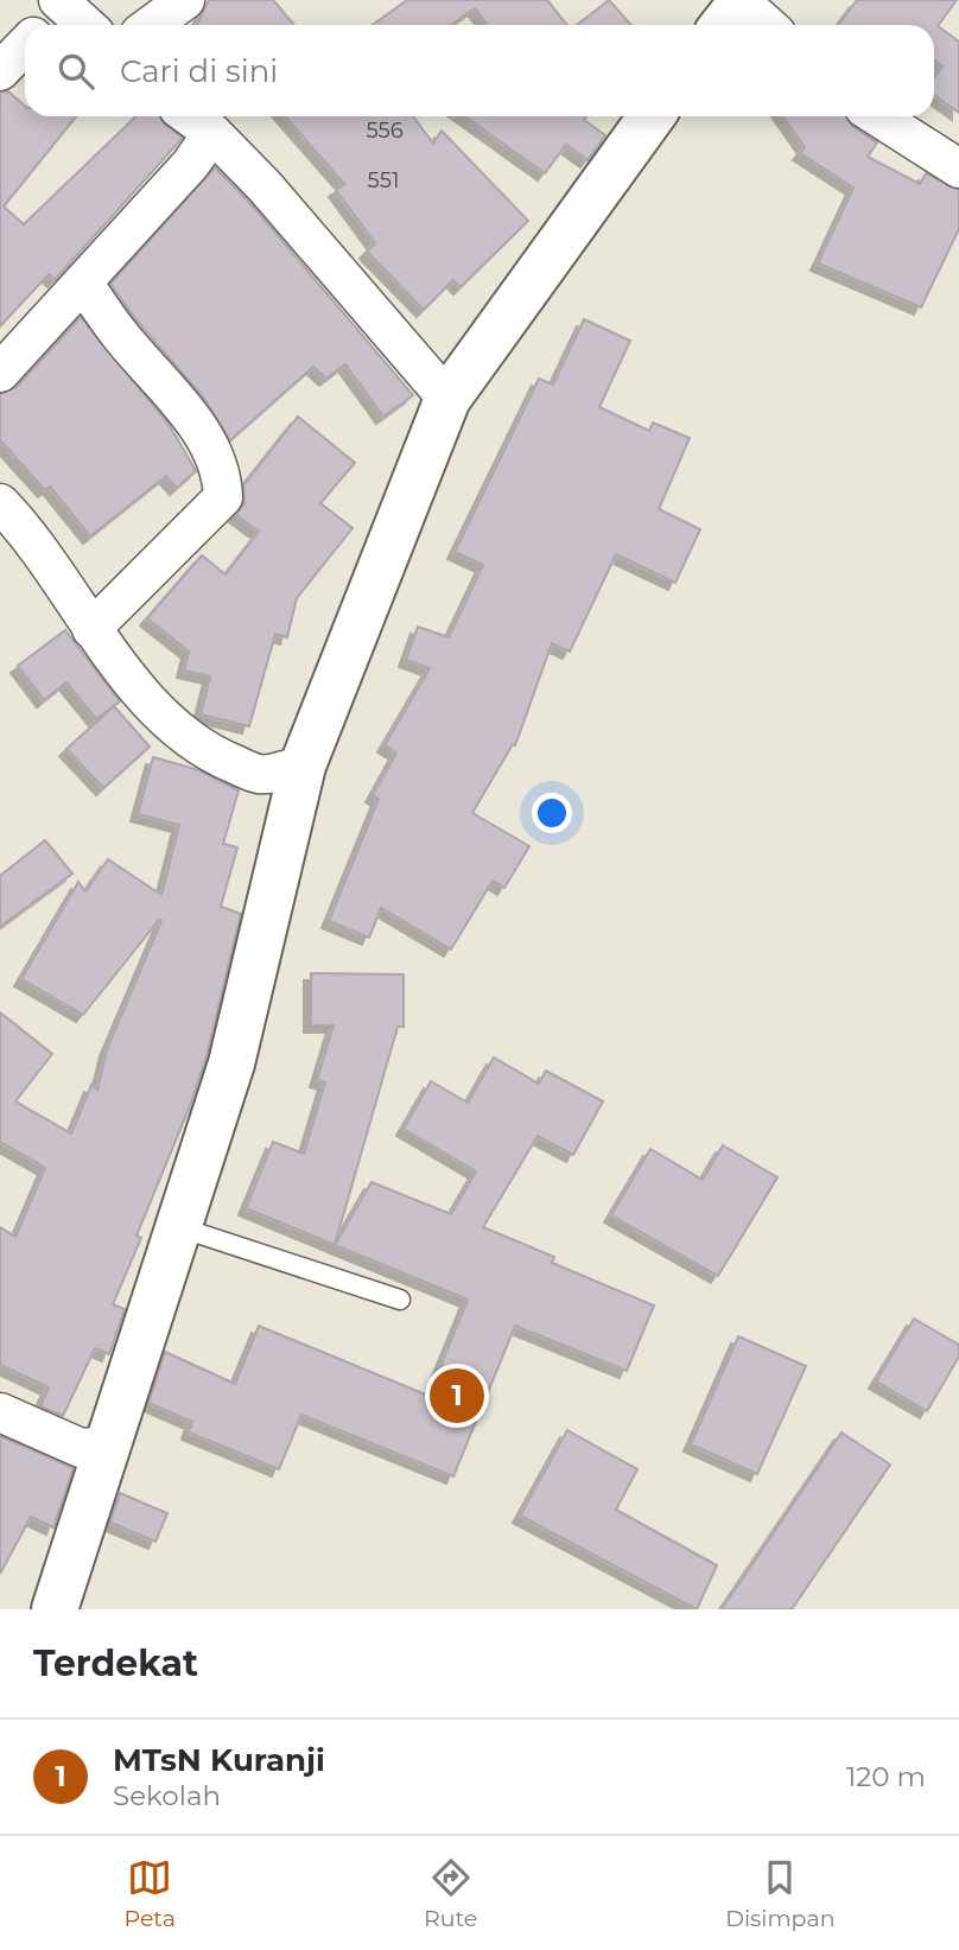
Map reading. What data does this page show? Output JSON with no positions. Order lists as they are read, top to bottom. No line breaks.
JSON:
{"house_numbers":["556","551"],"page":{"search":"Cari di sini","pins":"1","heading":"Terdekat","list":[{"mark":"1","name":"MTsN Kuranji","note":"Sekolah","value":"120 m"}],"nav":["Peta","Rute","Disimpan"]}}
